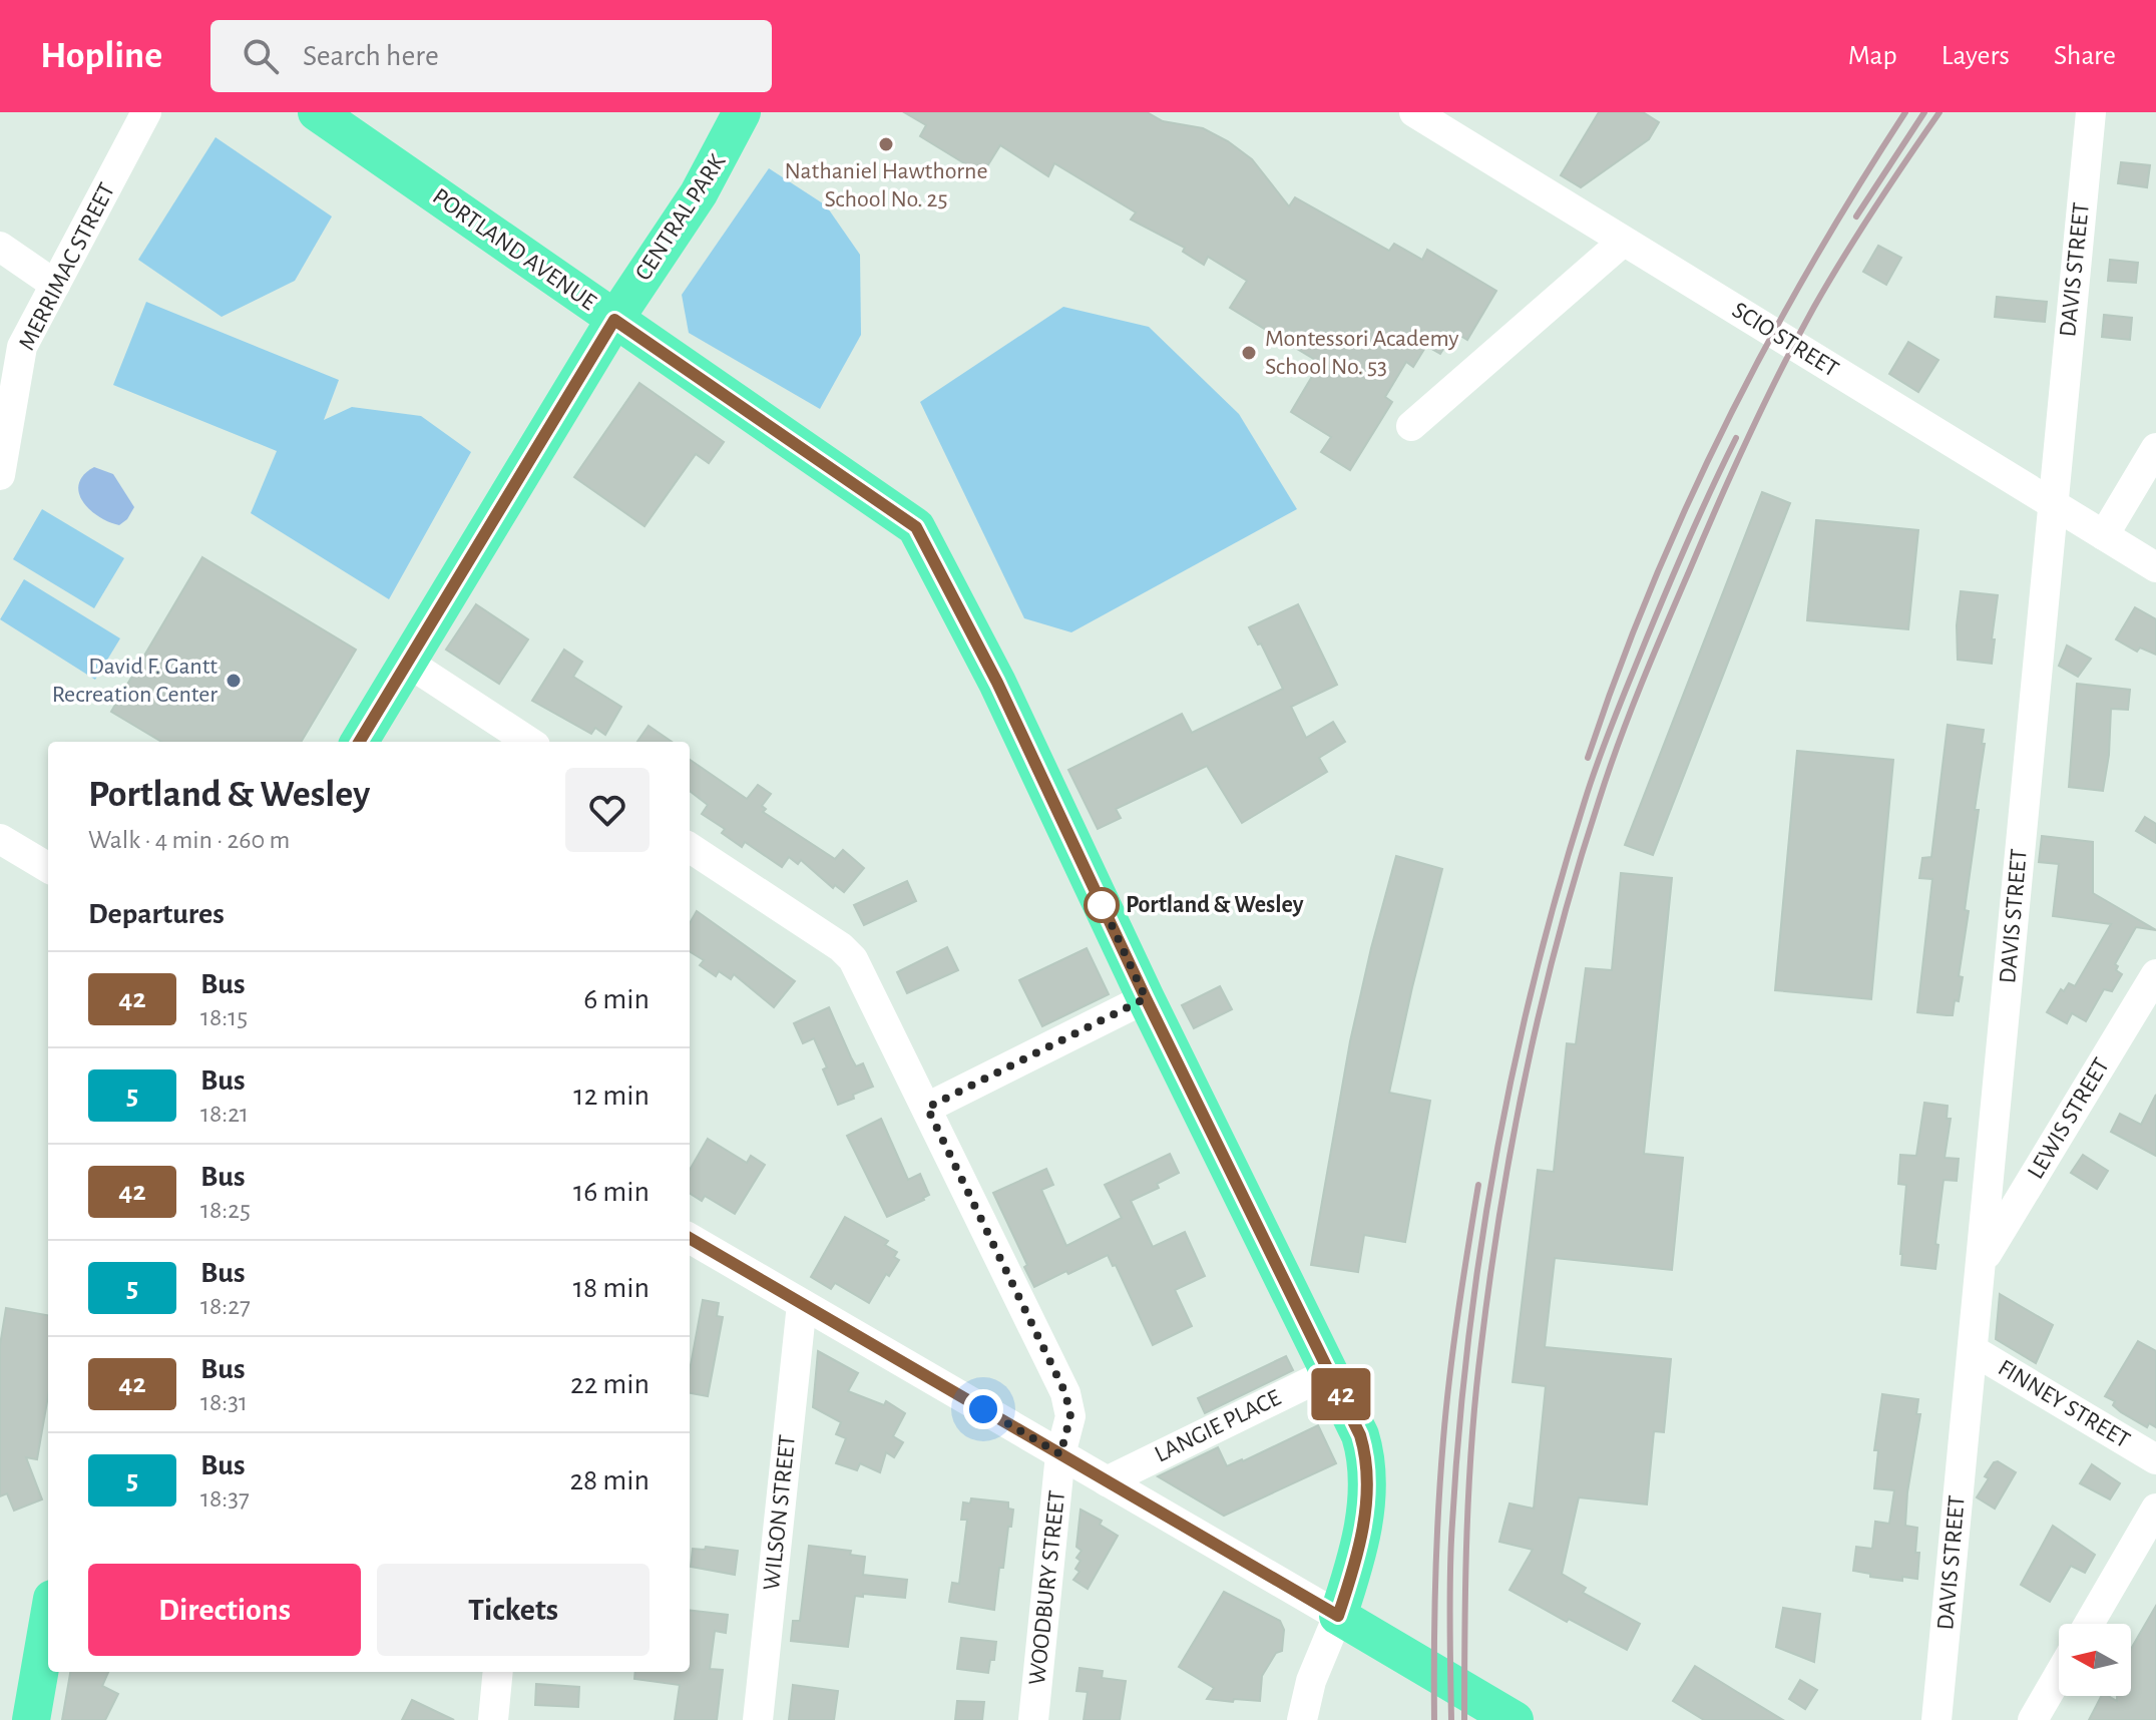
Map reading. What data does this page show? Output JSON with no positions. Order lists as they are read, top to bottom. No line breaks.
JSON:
{"streets":{"main road":["CENTRAL PARK","PORTLAND AVENUE"],"street":["MERRIMAC STREET","DAVIS STREET","SCIO STREET","LEWIS STREET","FINNEY STREET","LANGIE PLACE","WILSON STREET","WOODBURY STREET"]},"crossings":[["CENTRAL PARK","PORTLAND AVENUE"],["PORTLAND AVENUE","LANGIE PLACE"],["DAVIS STREET","SCIO STREET"],["DAVIS STREET","LEWIS STREET"],["DAVIS STREET","FINNEY STREET"]],"places":["Nathaniel Hawthorne School No. 25","Montessori Academy School No. 53","David F. Gantt Recreation Center","Portland & Wesley"],"lines":["bus line 42"],"north":"left","page":{"header":"Hopline","search":"Search here","nav":["Map","Layers","Share"],"on_map":"42","heading":[["Portland & Wesley","Walk · 4 min · 260 m"],"Departures"],"list":[{"mark":"42","name":"Bus","note":"18:15","value":"6 min"},{"mark":"5","name":"Bus","note":"18:21","value":"12 min"},{"mark":"42","name":"Bus","note":"18:25","value":"16 min"},{"mark":"5","name":"Bus","note":"18:27","value":"18 min"},{"mark":"42","name":"Bus","note":"18:31","value":"22 min"},{"mark":"5","name":"Bus","note":"18:37","value":"28 min"}],"buttons":["Directions","Tickets"]}}
